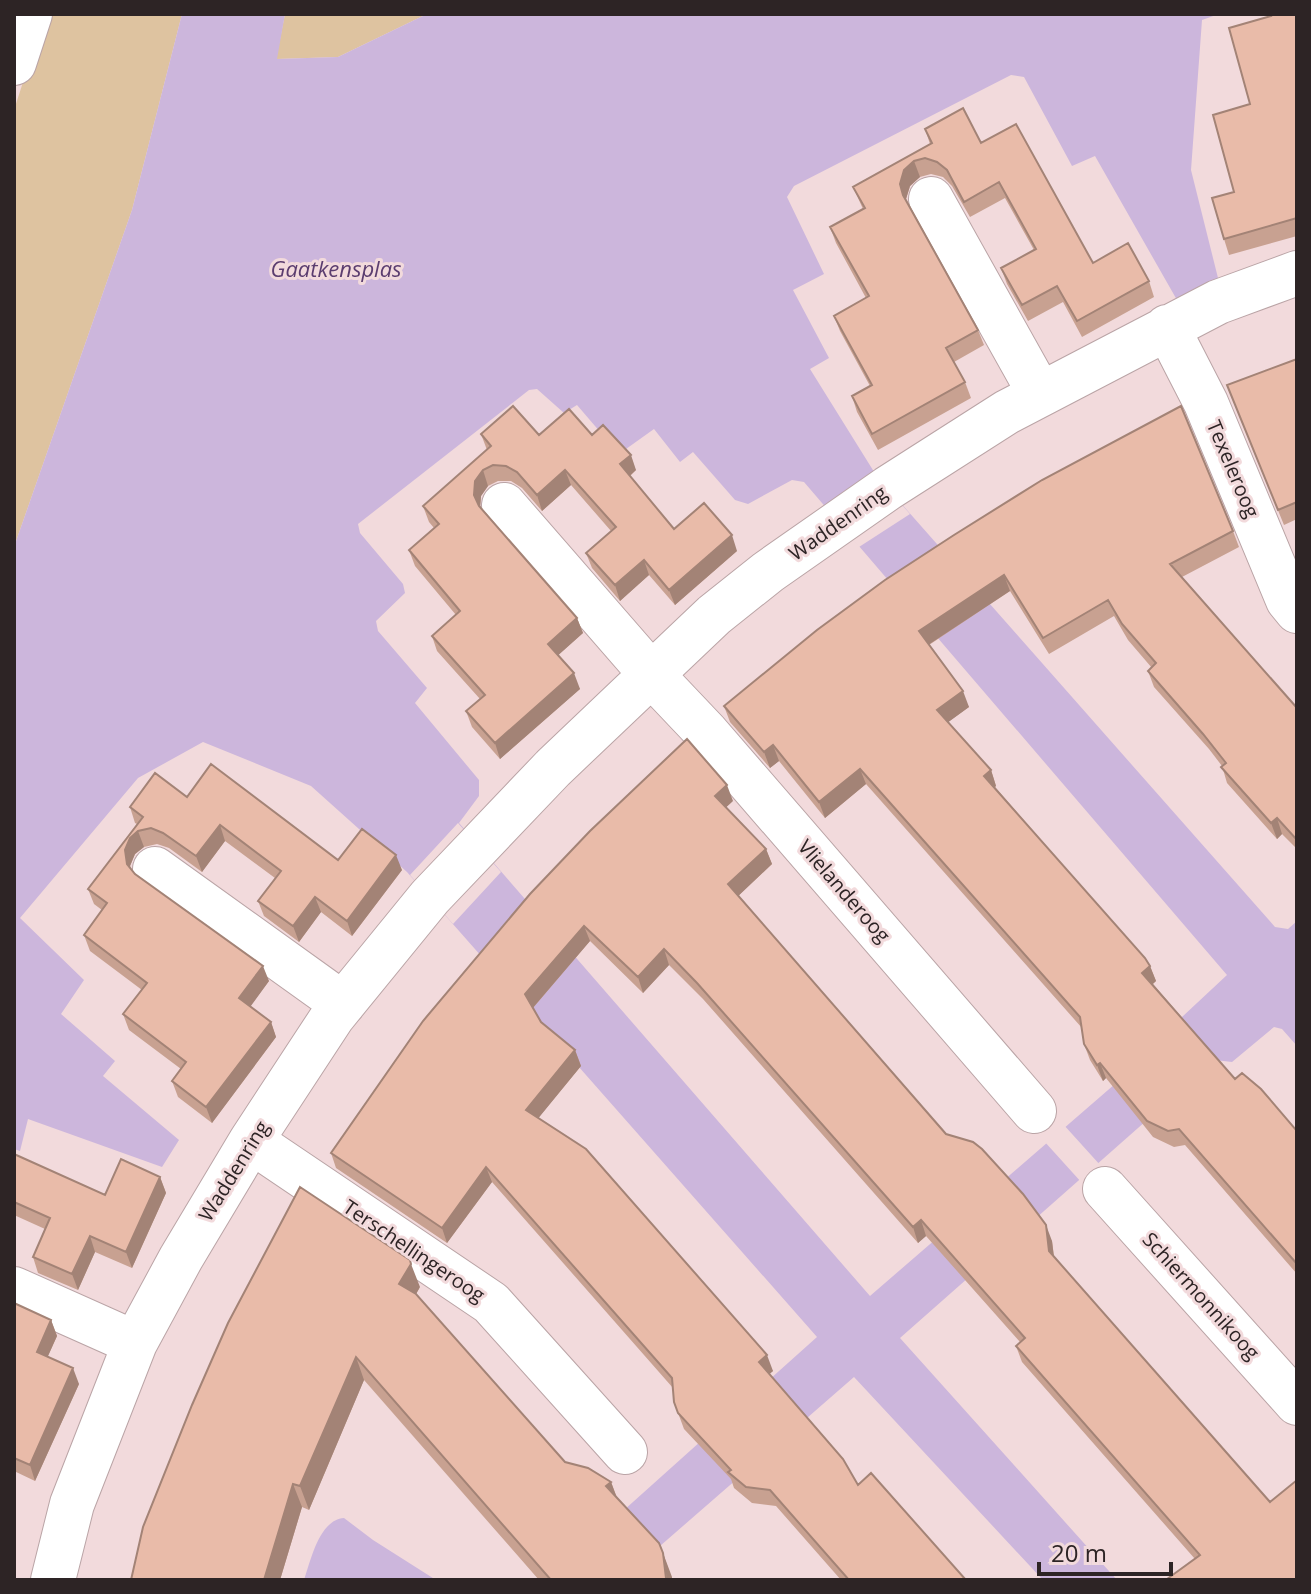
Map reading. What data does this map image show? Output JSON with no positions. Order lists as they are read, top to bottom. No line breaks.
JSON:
{"streets":{"street":["Texeleroog","Waddenring","Vlielanderoog","Terschellingeroog","Schiermonnikoog"]},"crossings":[["Texeleroog","Waddenring"],["Waddenring","Vlielanderoog"],["Waddenring","Terschellingeroog"]],"water":["Gaatkensplas"],"scale_bar":"20 m"}
